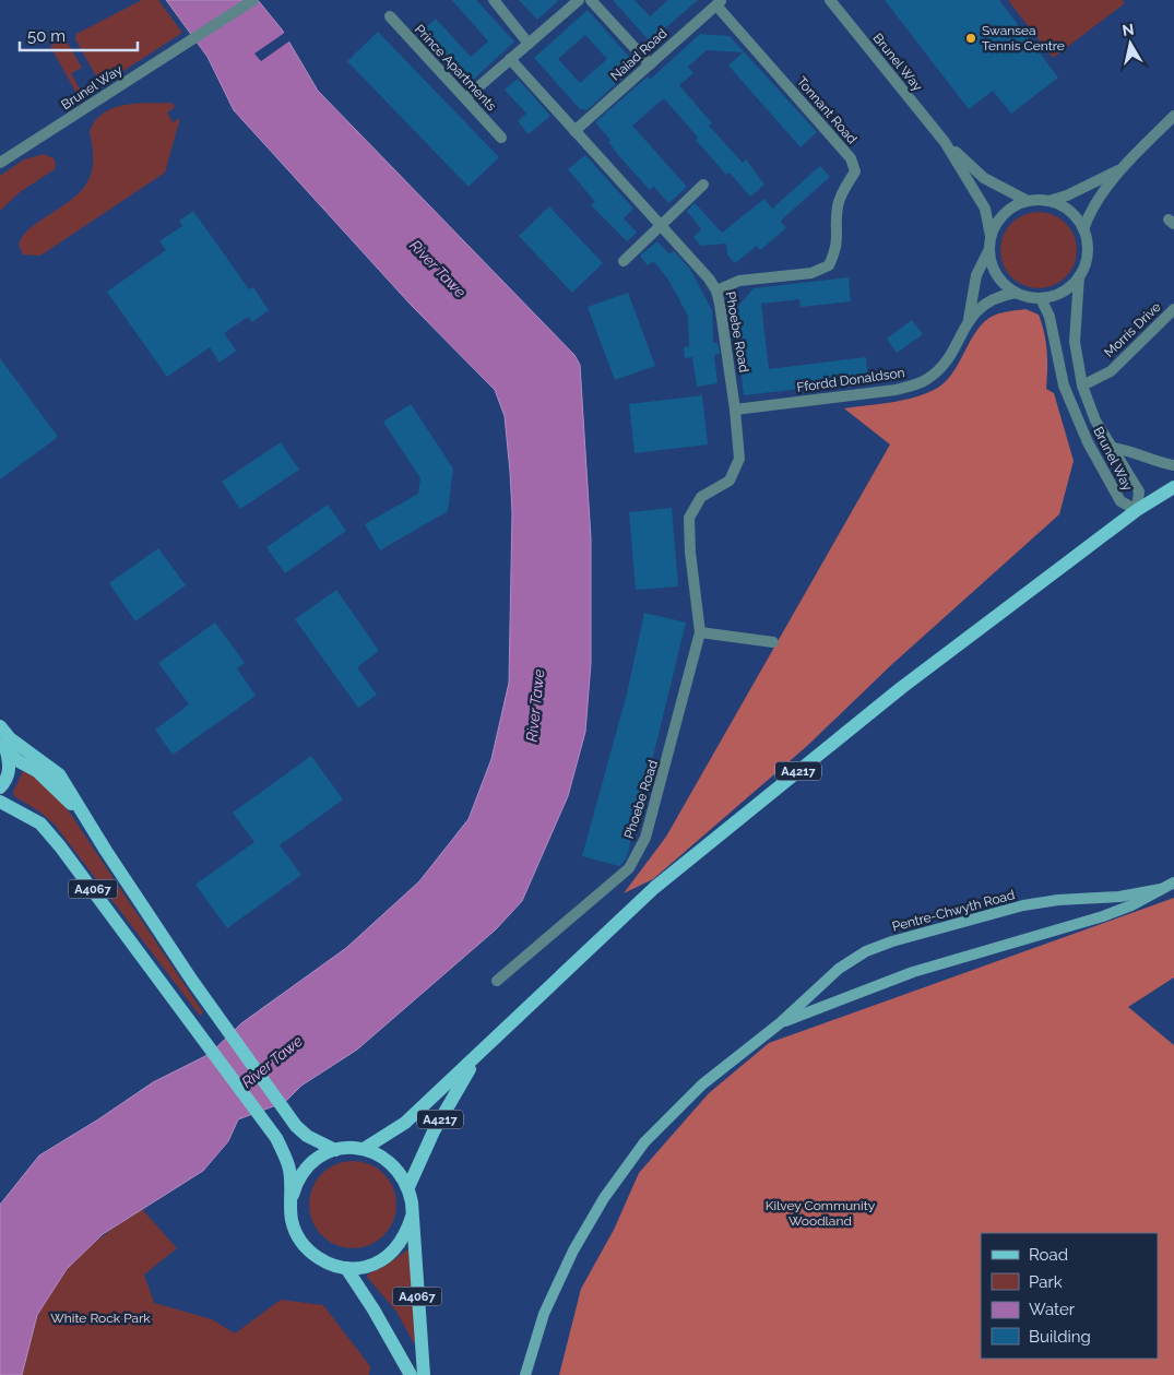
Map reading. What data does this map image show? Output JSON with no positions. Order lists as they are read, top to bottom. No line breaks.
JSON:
{"streets":{"main road":["A4217","A4067","Pentre-Chwyth Road"],"street":["Naiad Road","Brunel Way","Prince Apartments","Tonnant Road","Morris Drive","Phoebe Road","Ffordd Donaldson"]},"crossings":[["Naiad Road","Tonnant Road"],["Naiad Road","Phoebe Road"],["Brunel Way","Morris Drive"],["Brunel Way","Ffordd Donaldson"],["Brunel Way","A4217"],["Tonnant Road","Phoebe Road"],["Phoebe Road","Ffordd Donaldson"],["A4217","A4067"]],"water":["River Tawe"],"parks":["Kilvey Community Woodland","White Rock Park"],"places":["Swansea Tennis Centre"],"legend":["Road","Park","Water","Building"],"scale_bar":"50 m","north":"top"}
